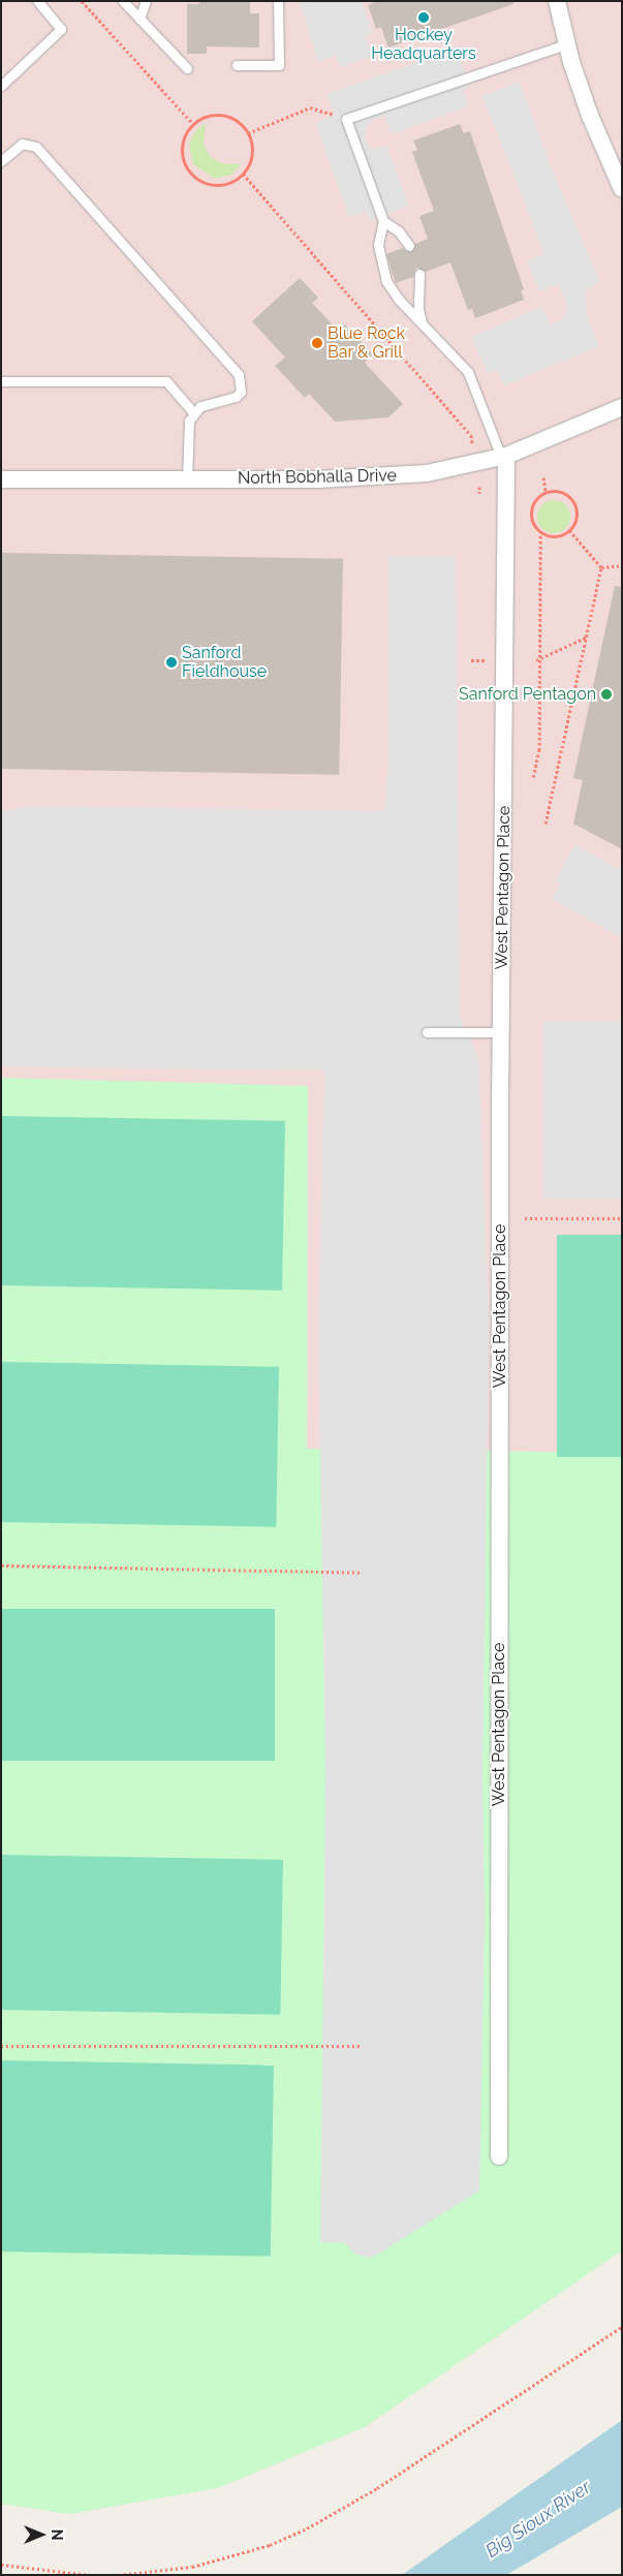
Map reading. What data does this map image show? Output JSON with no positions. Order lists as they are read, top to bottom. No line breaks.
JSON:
{"streets":{"street":["North Bobhalla Drive","West Pentagon Place"]},"crossings":[["North Bobhalla Drive","West Pentagon Place"]],"water":["Big Sioux River"],"places":["Hockey Headquarters","Blue Rock Bar & Grill","Sanford Fieldhouse","Sanford Pentagon"],"north":"right"}
